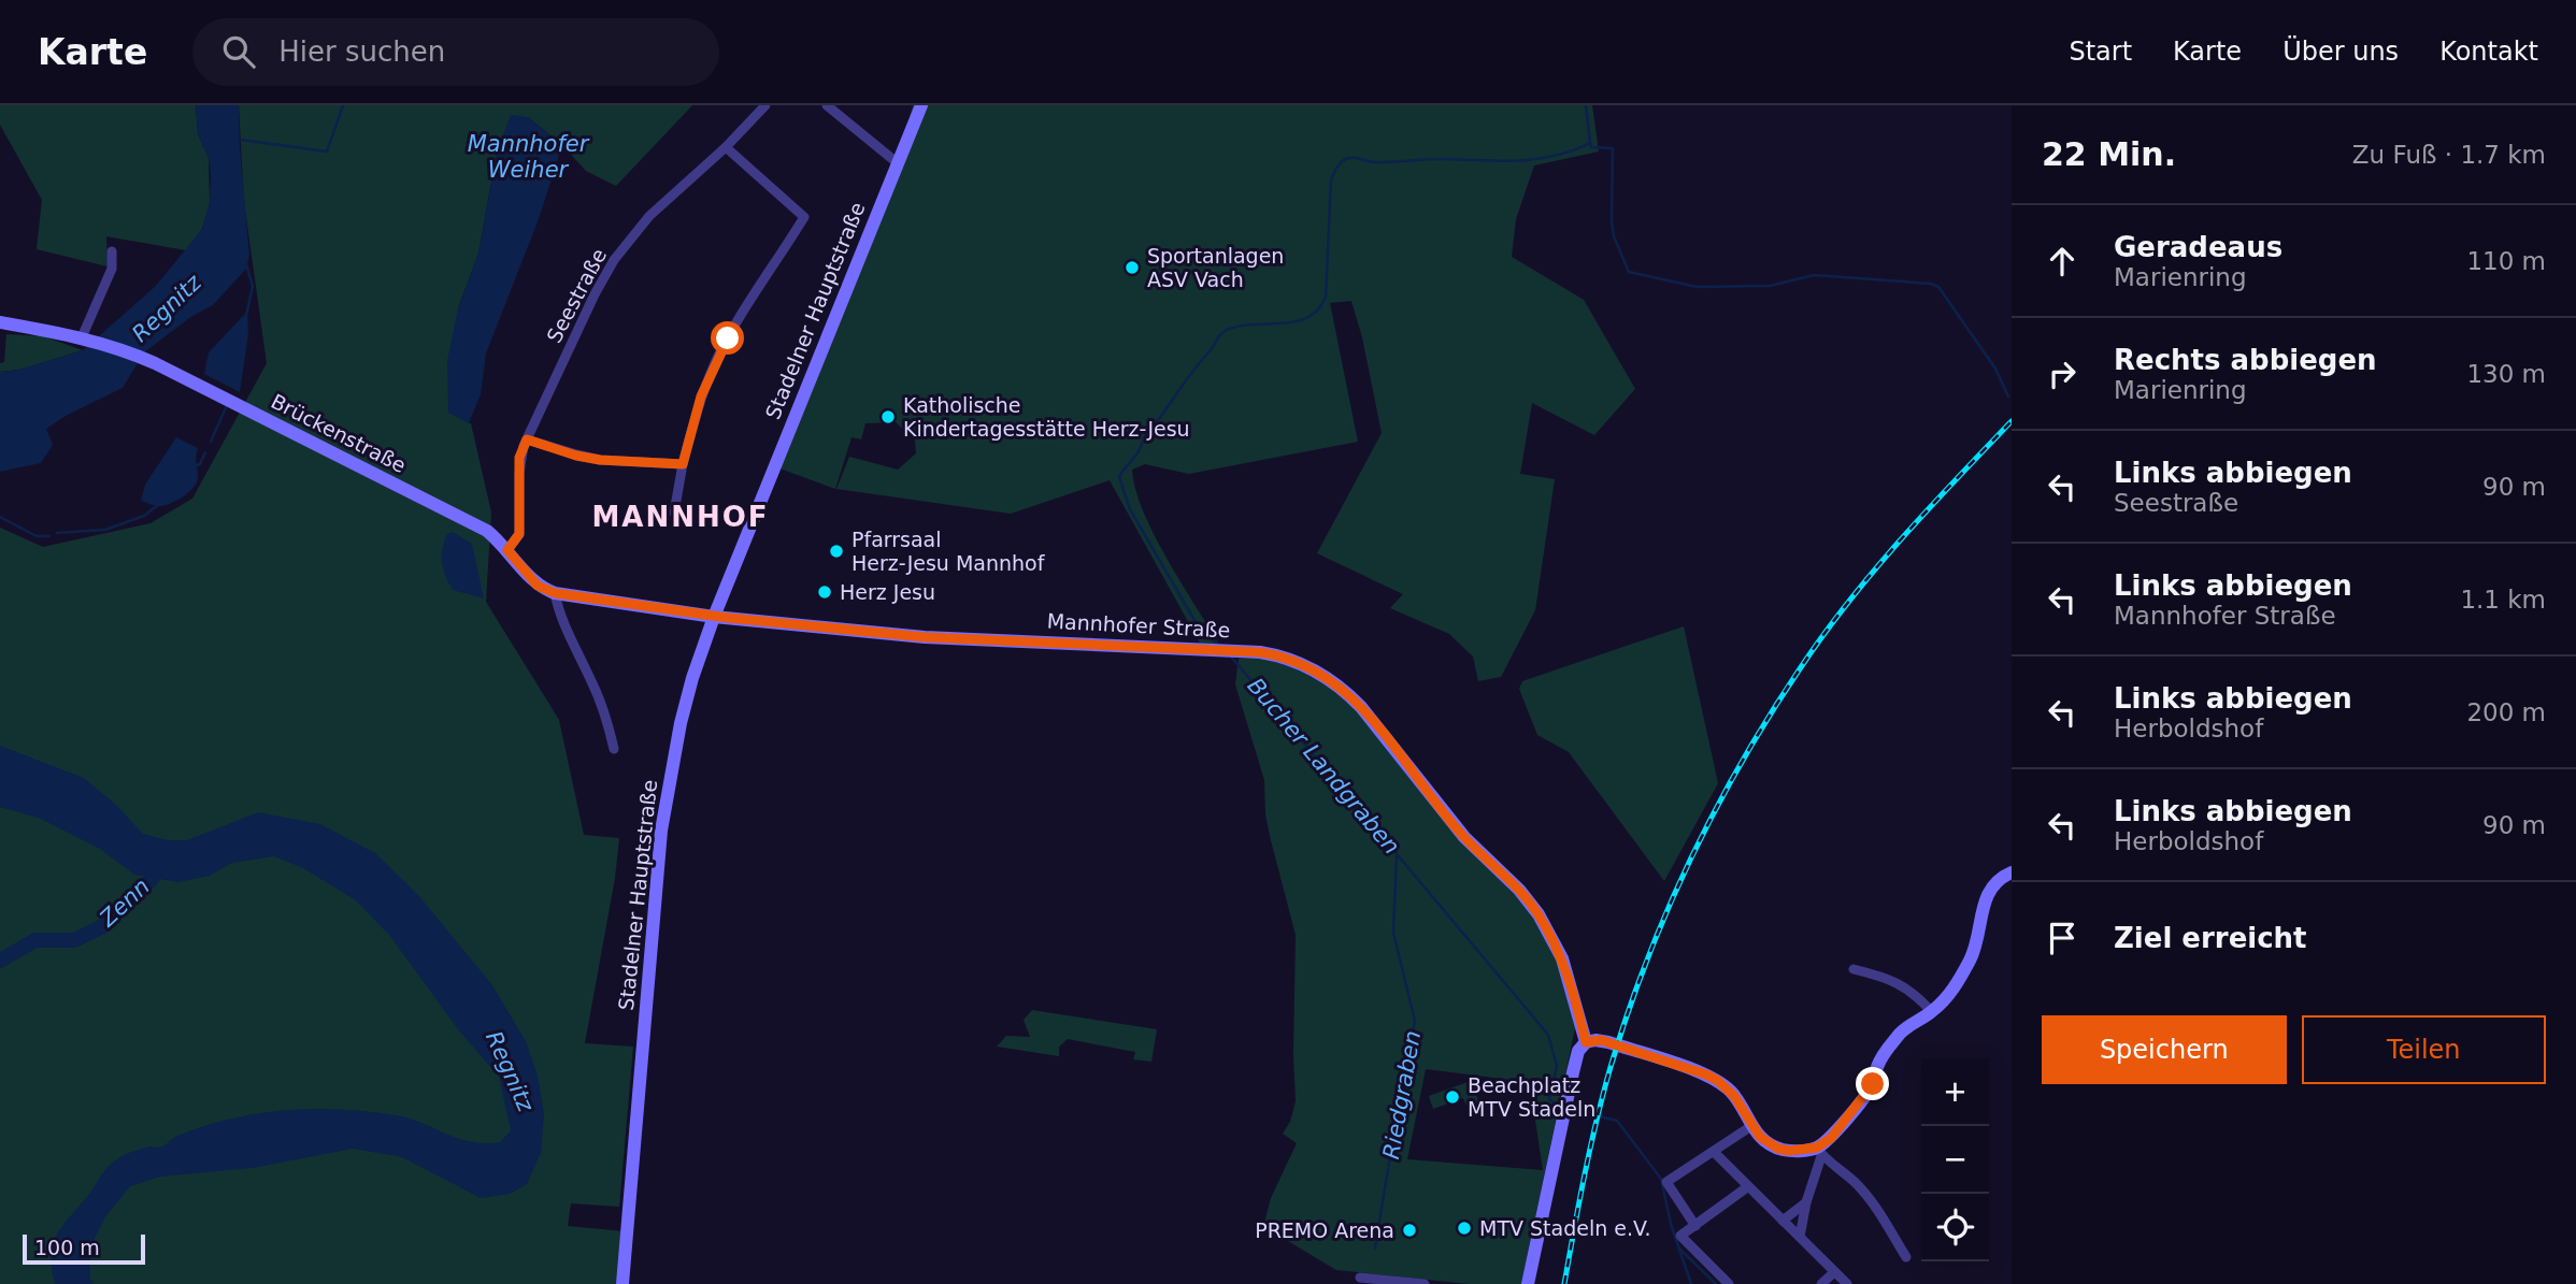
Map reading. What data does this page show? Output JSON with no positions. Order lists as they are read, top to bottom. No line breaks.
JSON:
{"streets":{"main road":["Stadelner Hauptstraße","Brückenstraße","Mannhofer Straße"],"street":["Seestraße"]},"crossings":[["Seestraße","Brückenstraße"],["Seestraße","Mannhofer Straße"],["Stadelner Hauptstraße","Mannhofer Straße"],["Brückenstraße","Mannhofer Straße"]],"districts":["MANNHOF"],"water":["Mannhofer Weiher","Regnitz","Bucher Landgraben","Zenn","Riedgraben"],"places":["Sportanlagen ASV Vach","Katholische Kindertagesstätte Herz-Jesu","Pfarrsaal Herz-Jesu Mannhof","Herz Jesu","Beachplatz MTV Stadeln","MTV Stadeln e.V.","PREMO Arena"],"scale_bar":"100 m","page":{"header":"Karte","search":"Hier suchen","nav":["Start","Karte","Über uns","Kontakt"],"heading":["22 Min.","Zu Fuß · 1.7 km"],"list":[["Geradeaus","Marienring","110 m"],["Rechts abbiegen","Marienring","130 m"],["Links abbiegen","Seestraße","90 m"],["Links abbiegen","Mannhofer Straße","1.1 km"],["Links abbiegen","Herboldshof","200 m"],["Links abbiegen","Herboldshof","90 m"],"Ziel erreicht"],"buttons":["Speichern","Teilen"],"map_buttons":["+","−"],"scale":"100 m"}}
